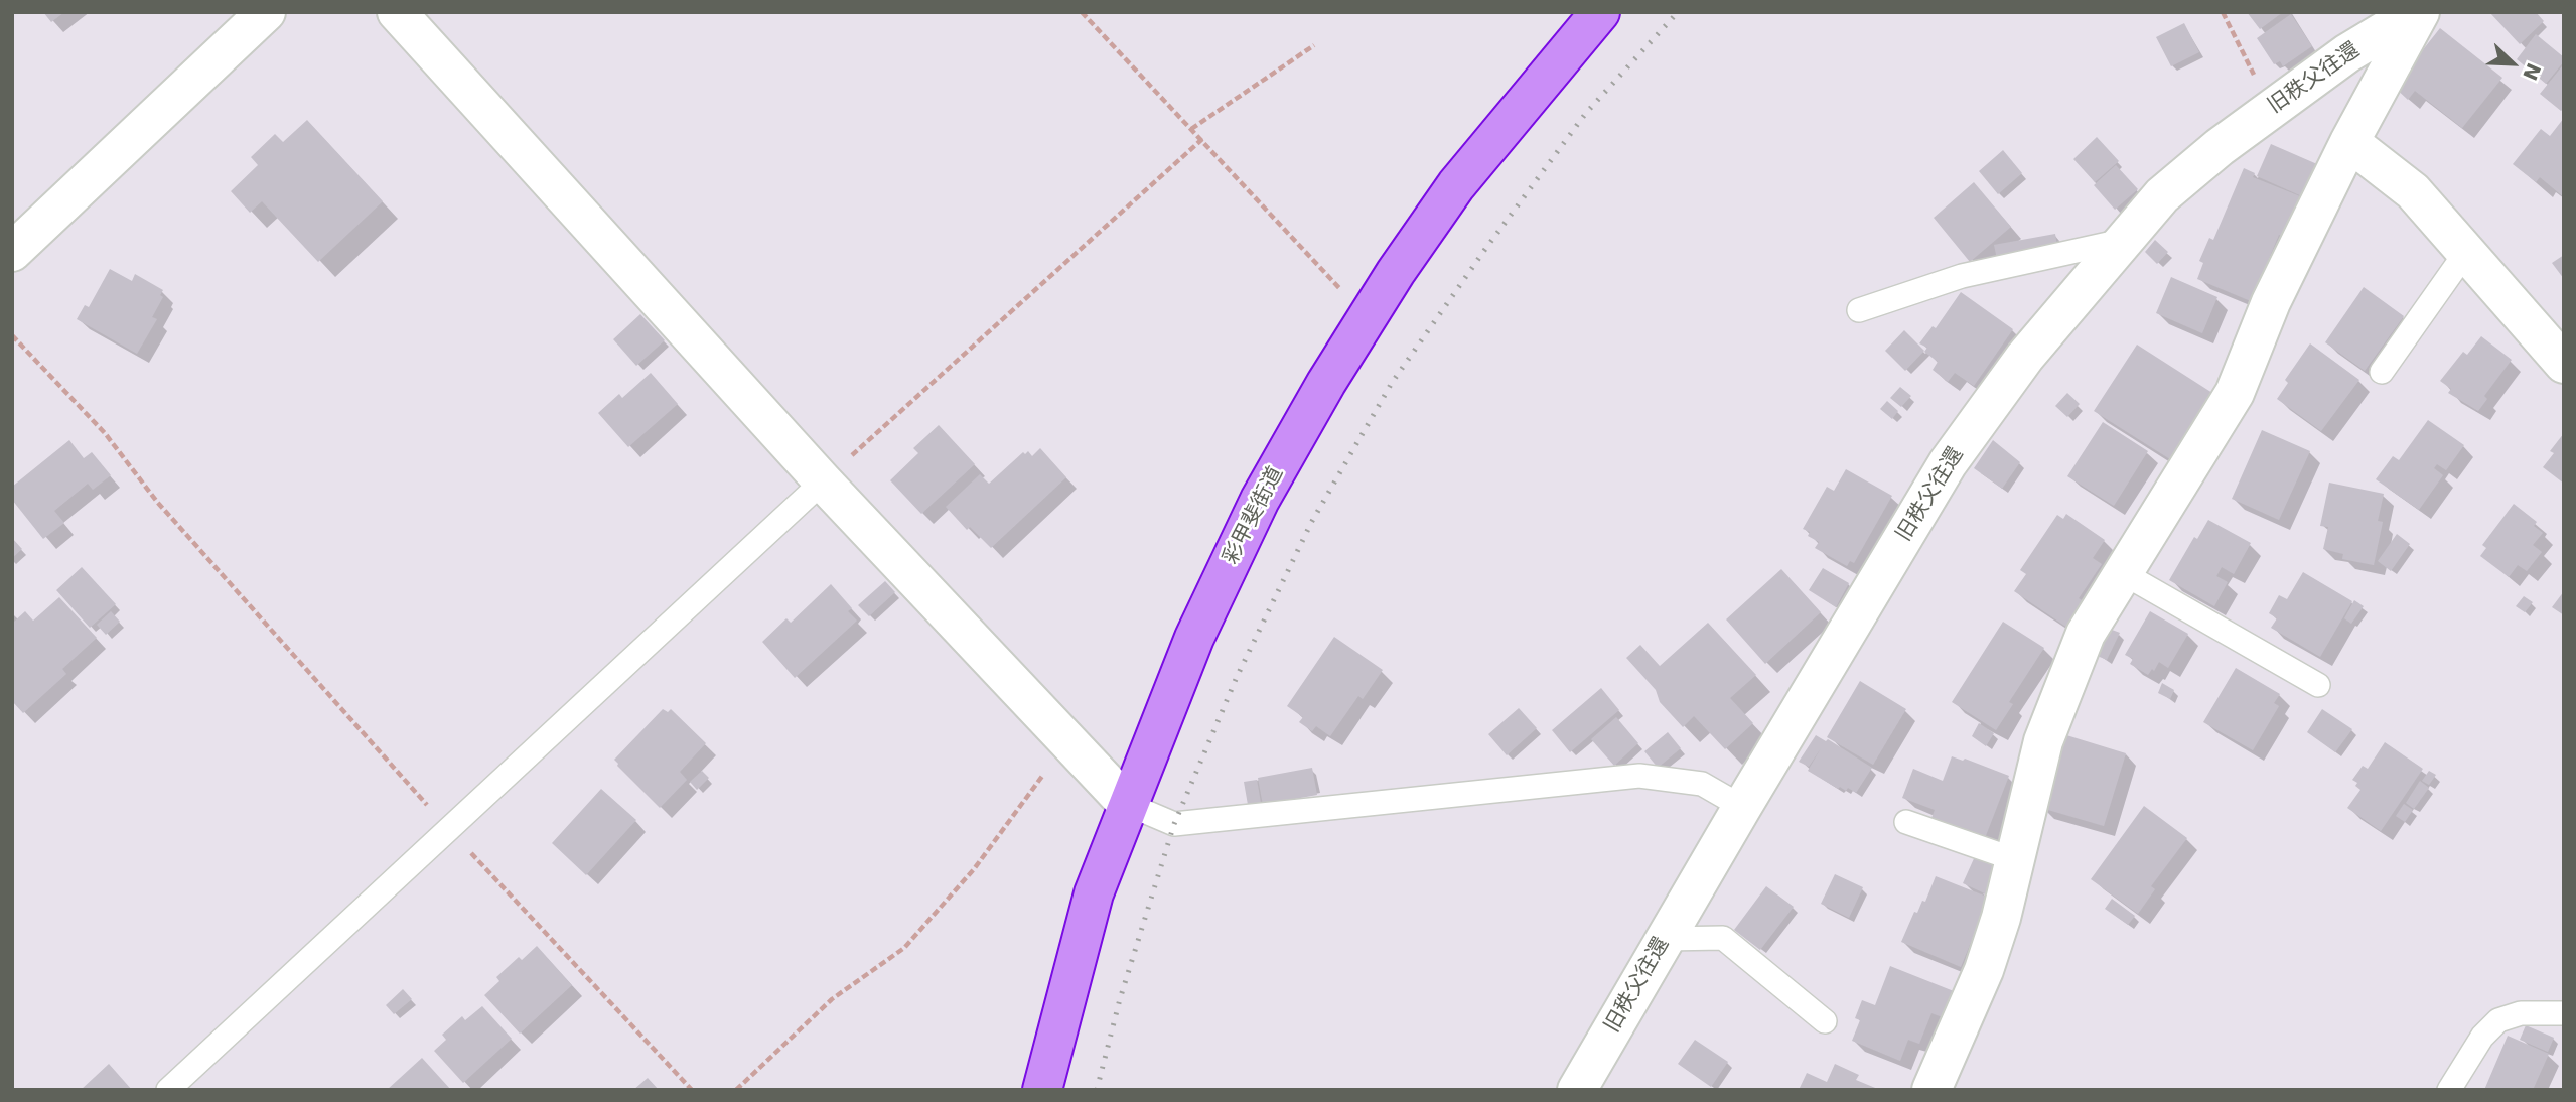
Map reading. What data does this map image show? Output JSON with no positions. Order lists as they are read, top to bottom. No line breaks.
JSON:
{"streets":{"highway":["彩甲斐街道"],"street":["旧秩父往還"]},"north":"bottom right"}
